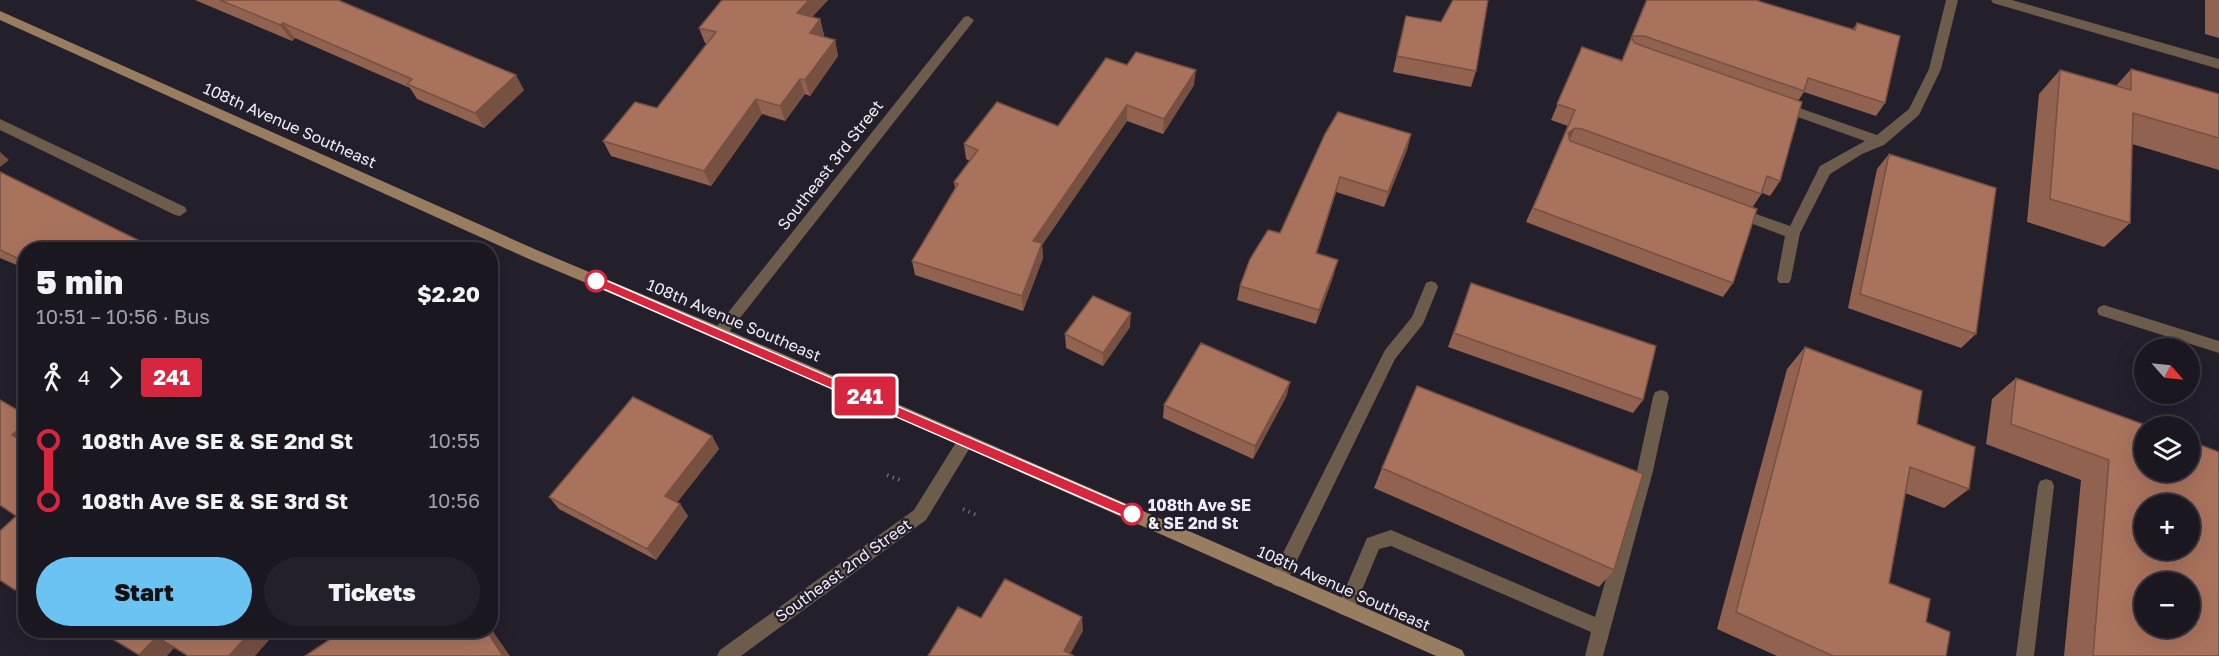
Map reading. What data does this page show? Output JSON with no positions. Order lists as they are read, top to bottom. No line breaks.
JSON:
{"streets":{"street":["108th Avenue Southeast","Southeast 3rd Street","Southeast 2nd Street"]},"crossings":[["108th Avenue Southeast","Southeast 3rd Street"],["108th Avenue Southeast","Southeast 2nd Street"]],"places":["108th Ave SE & SE 2nd St"],"lines":["bus line 241"],"north":"bottom right","page":{"on_map":"241","heading":["5 min","10:51 – 10:56 · Bus","$2.20"],"map_buttons":["+","−"],"legs":["4","241"],"list":[{"name":"108th Ave SE & SE 2nd St","value":"10:55"},{"name":"108th Ave SE & SE 3rd St","value":"10:56"}],"buttons":["Start","Tickets"]}}
